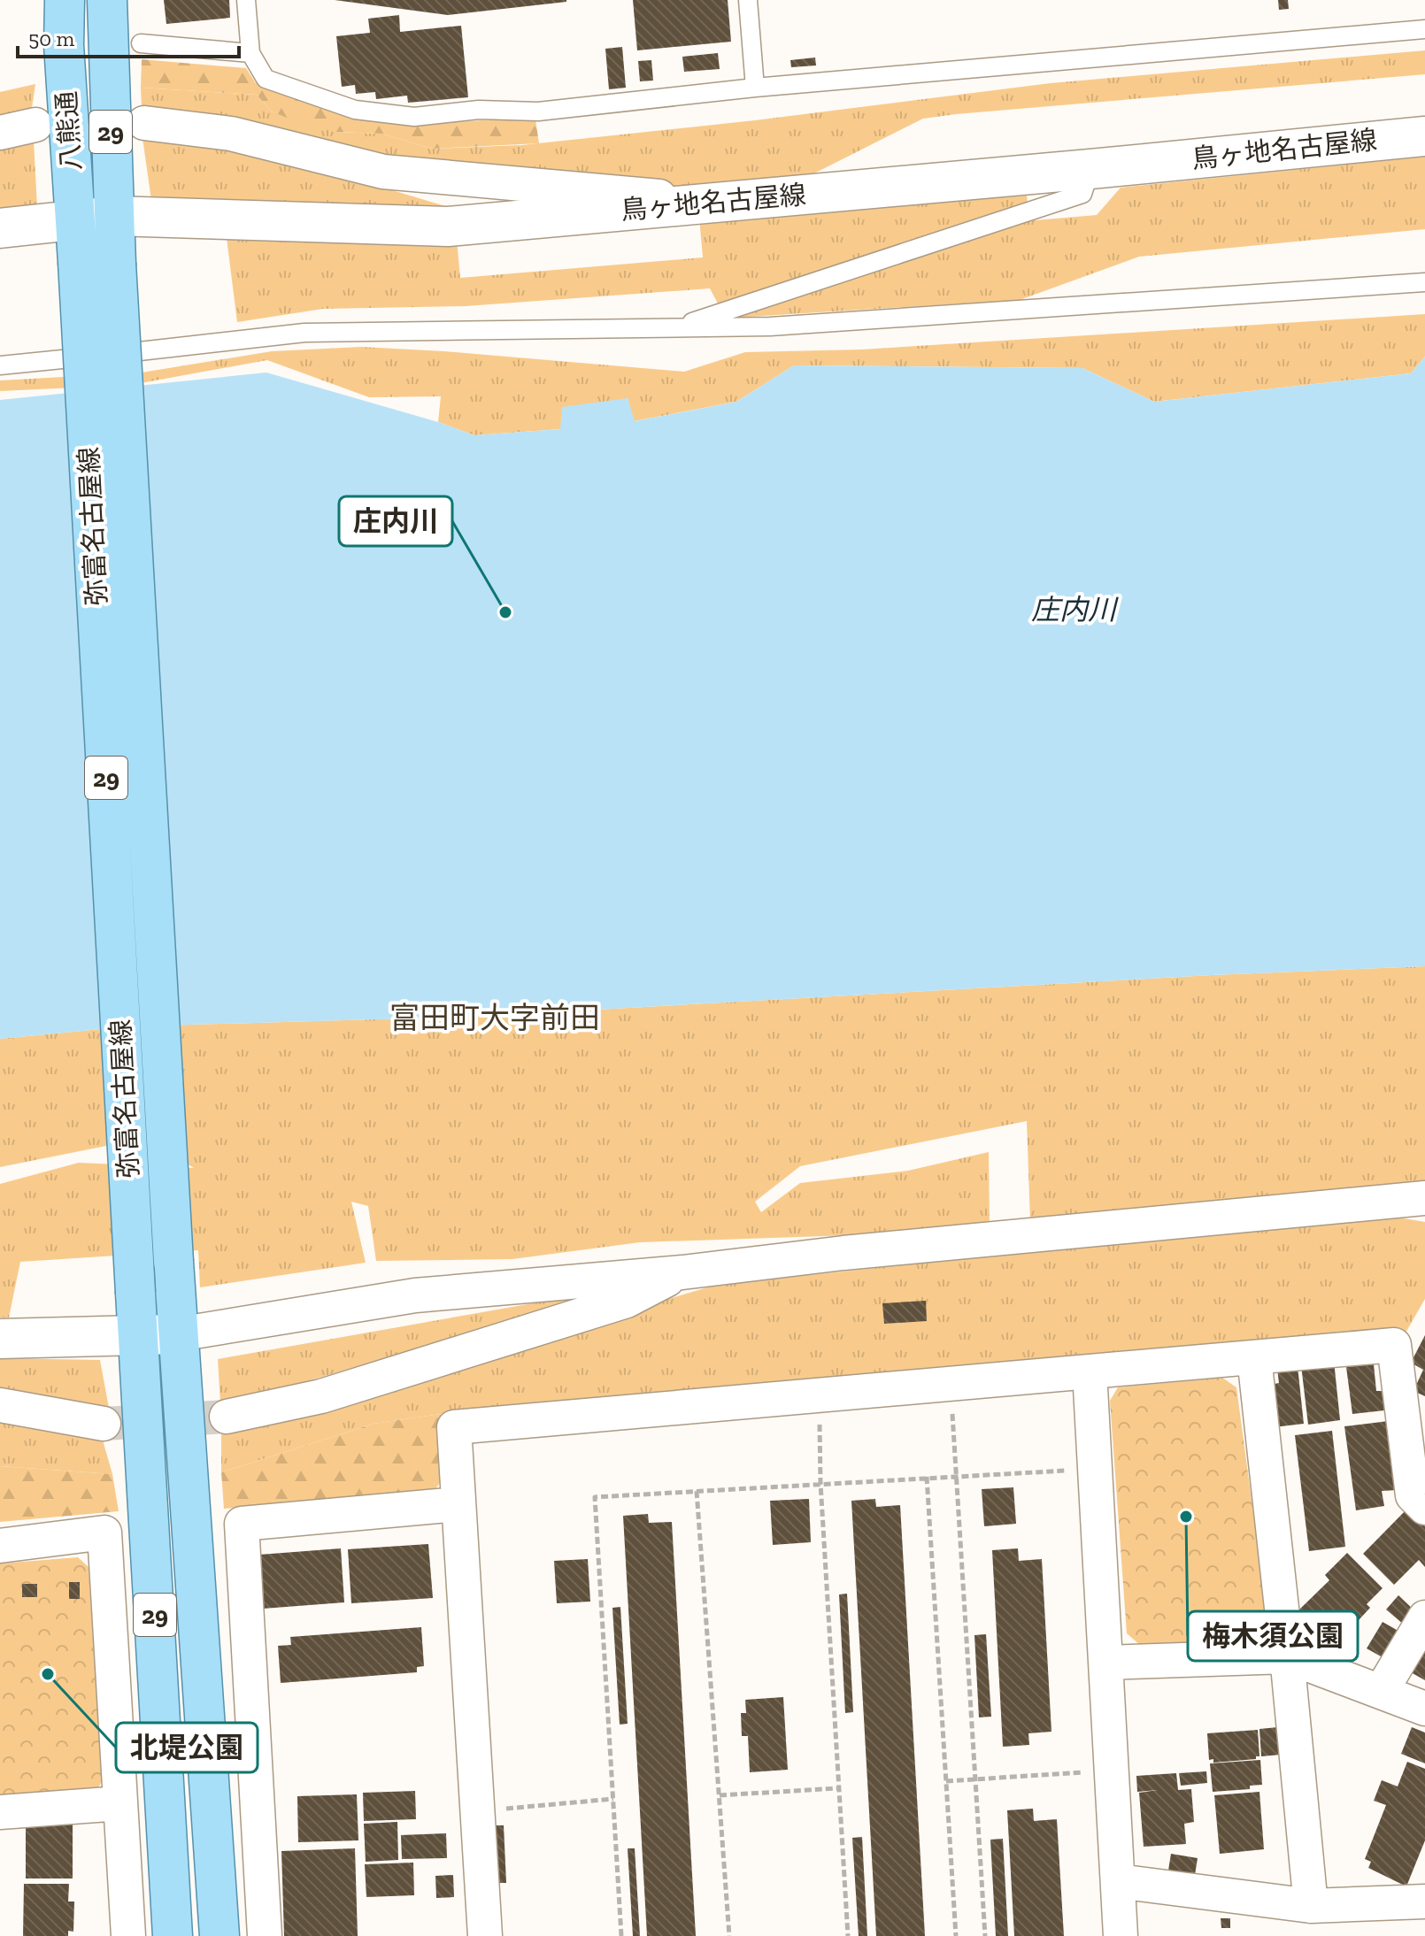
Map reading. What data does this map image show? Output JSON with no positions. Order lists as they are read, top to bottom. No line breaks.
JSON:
{"streets":{"main road":["八熊通","29","鳥ヶ地名古屋線","弥富名古屋線"]},"crossings":[["八熊通","鳥ヶ地名古屋線"],["八熊通","弥富名古屋線"],["29","弥富名古屋線"]],"districts":["富田町大字前田"],"water":["庄内川"],"places":["庄内川","梅木須公園","北堤公園"],"scale_bar":"50 m"}
